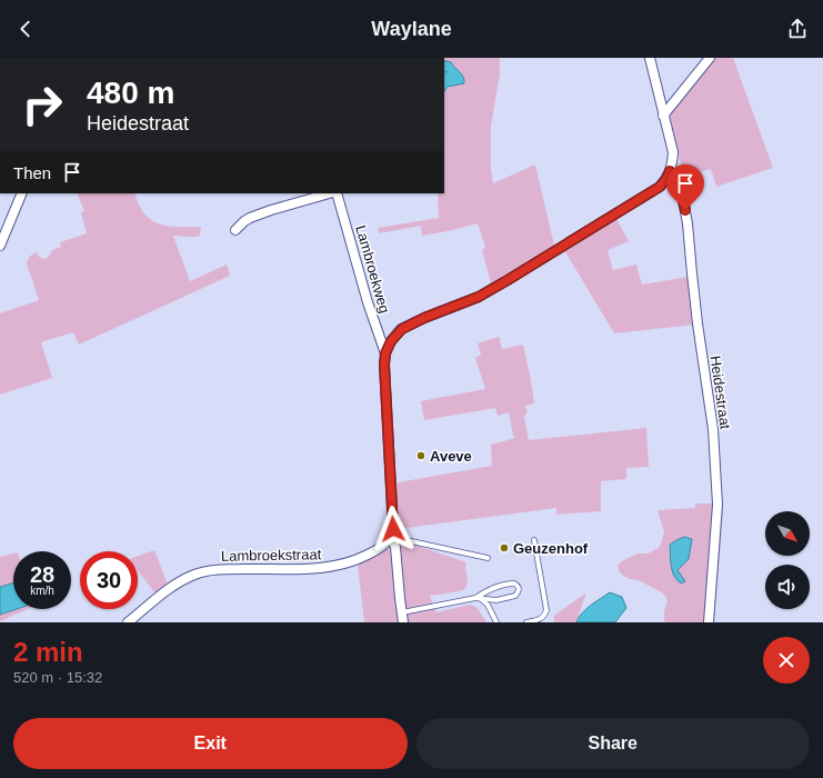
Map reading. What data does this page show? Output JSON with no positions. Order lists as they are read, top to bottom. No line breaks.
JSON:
{"streets":{"street":["Lambroekweg","Heidestraat","Lambroekstraat"]},"places":["Aveve","Geuzenhof"],"north":"bottom right","page":{"header":"Waylane","turn":["480 m","Heidestraat"],"then":"Then","speed":"28 km/h","limit":"30","heading":["2 min","520 m · 15:32"],"buttons":["Exit","Share"]}}
